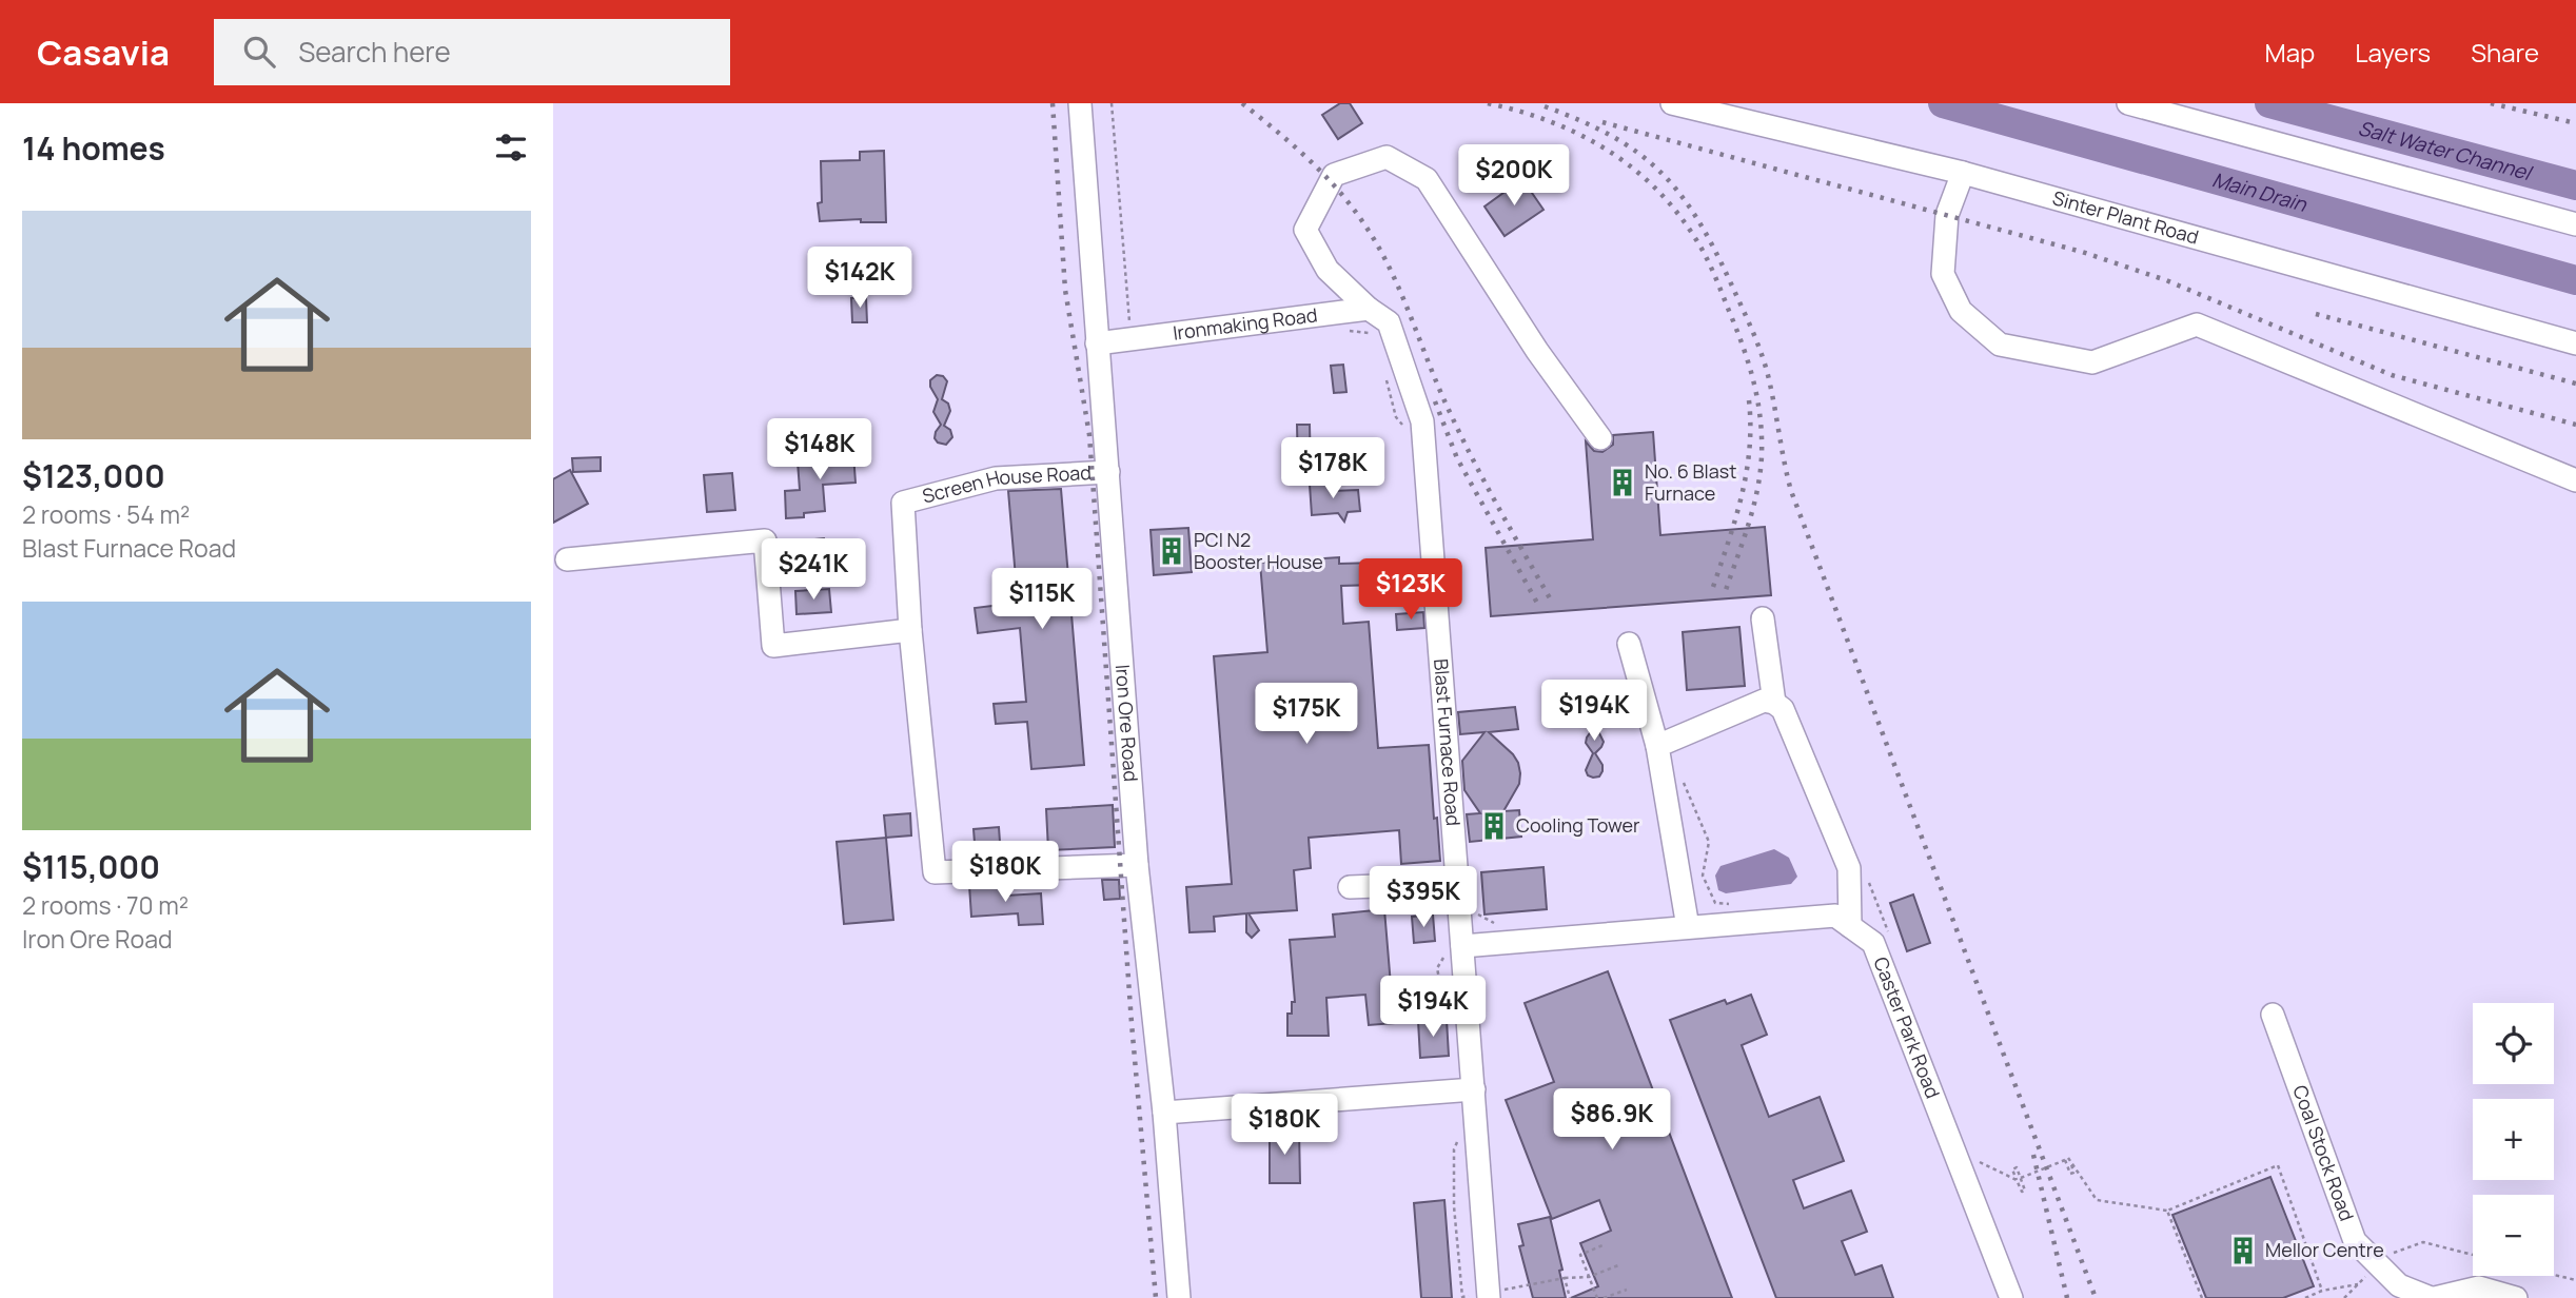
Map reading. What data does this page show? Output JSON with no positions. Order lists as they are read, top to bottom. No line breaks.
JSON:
{"streets":{"street":["Sinter Plant Road","Ironmaking Road","Screen House Road","Iron Ore Road","Blast Furnace Road","Caster Park Road","Coal Stock Road"]},"crossings":[["Ironmaking Road","Iron Ore Road"],["Ironmaking Road","Blast Furnace Road"],["Screen House Road","Iron Ore Road"],["Blast Furnace Road","Caster Park Road"]],"water":["Salt Water Channel","Main Drain"],"places":{"building":["No. 6 Blast Furnace","PCI N2 Booster House","Cooling Tower","Mellor Centre"]},"page":{"header":"Casavia","search":"Search here","nav":["Map","Layers","Share"],"heading":"14 homes","price":["$200K","$142K","$148K","$178K","$241K","$123K","$115K","$194K","$175K","$180K","$395K","$194K","$86.9K","$180K"],"list":[{"name":"$123,000","note":"2 rooms · 54 m² · Blast Furnace Road"},{"name":"$115,000","note":"2 rooms · 70 m² · Iron Ore Road"}],"map_buttons":["+","−"]}}
